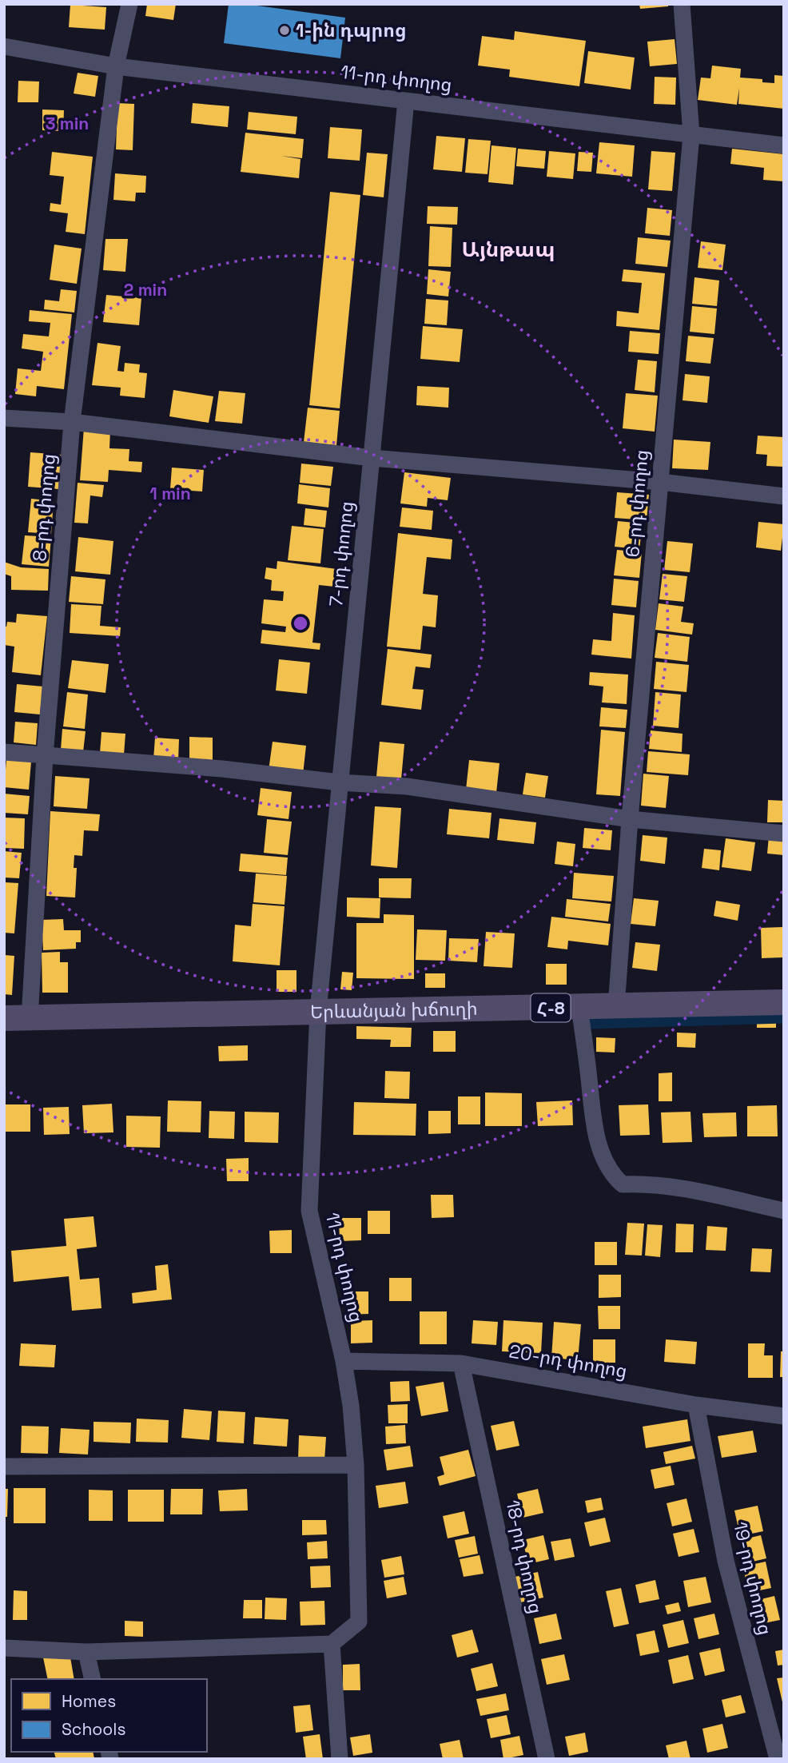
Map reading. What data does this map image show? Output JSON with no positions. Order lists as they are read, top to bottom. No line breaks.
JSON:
{"streets":{"main road":["Հ-8","Երևանյան խճուղի"],"street":["11-րդ փողոց","6-րդ փողոց","8-րդ փողոց","7-րդ փողոց","20-րդ փողոց","18-րդ փողոց","19-րդ փողոց"]},"crossings":[["11-րդ փողոց","6-րդ փողոց"],["11-րդ փողոց","8-րդ փողոց"],["11-րդ փողոց","7-րդ փողոց"],["11-րդ փողոց","Երևանյան խճուղի"],["11-րդ փողոց","20-րդ փողոց"],["6-րդ փողոց","Երևանյան խճուղի"],["8-րդ փողոց","Երևանյան խճուղի"],["7-րդ փողոց","Երևանյան խճուղի"],["20-րդ փողոց","18-րդ փողոց"],["20-րդ փողոց","19-րդ փողոց"]],"districts":["Այնթապ"],"places":["1-ին դպրոց"],"legend":["Homes","Schools"],"rings":["3 min","2 min","1 min"]}
